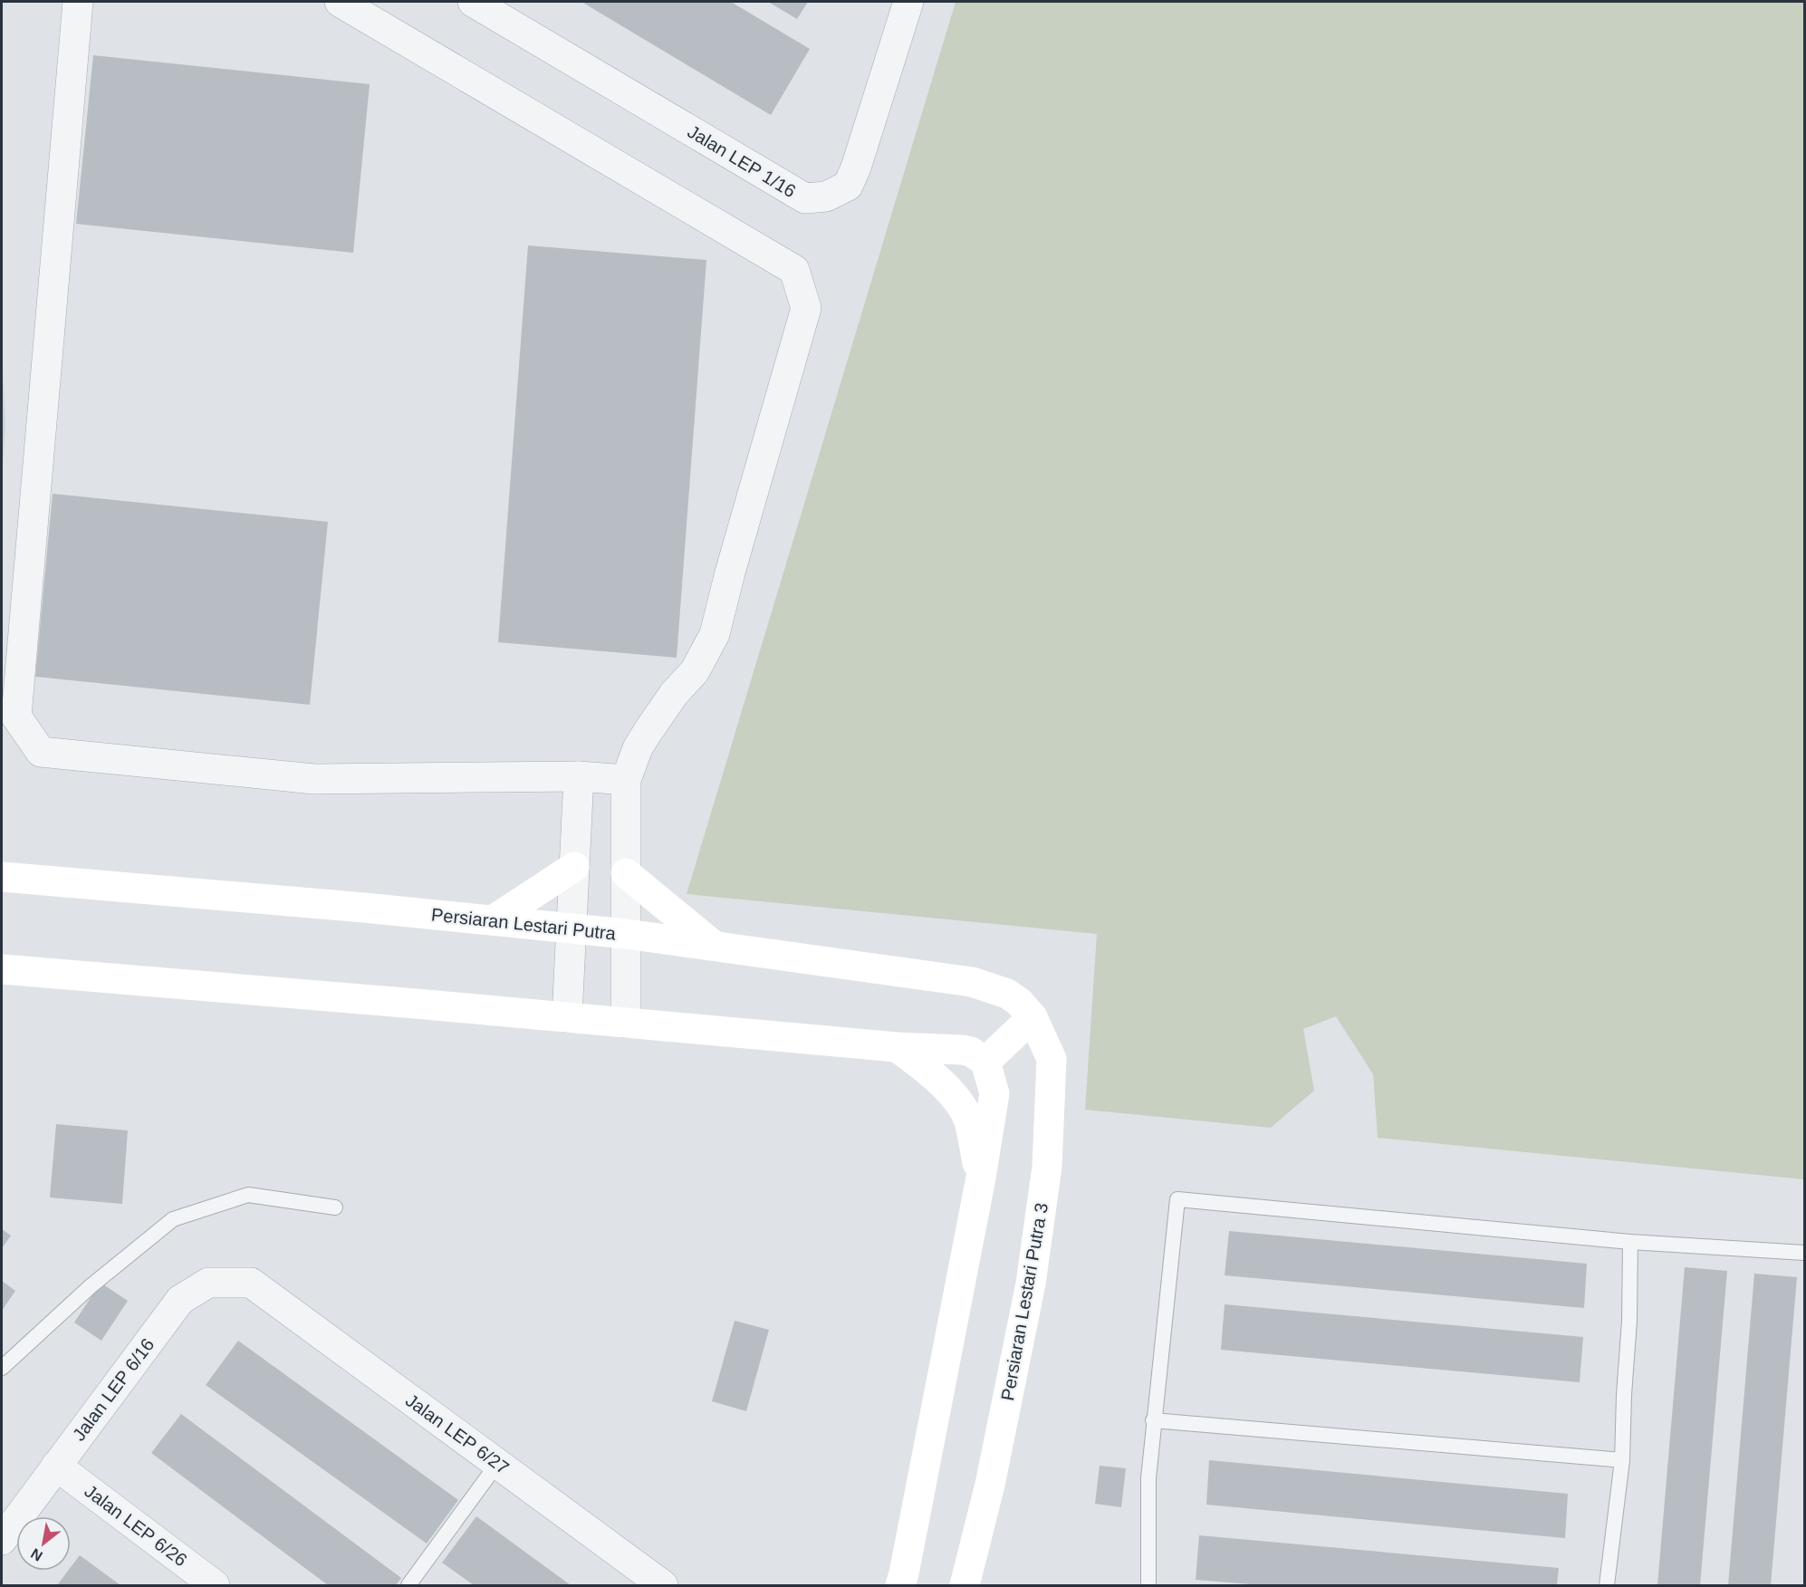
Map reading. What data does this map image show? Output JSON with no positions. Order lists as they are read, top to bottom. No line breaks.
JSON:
{"streets":{"street":["Jalan LEP 1/16","Persiaran Lestari Putra","Persiaran Lestari Putra 3","Jalan LEP 6/16","Jalan LEP 6/27","Jalan LEP 6/26"]},"crossings":[["Persiaran Lestari Putra","Persiaran Lestari Putra 3"],["Jalan LEP 6/16","Jalan LEP 6/27"],["Jalan LEP 6/16","Jalan LEP 6/26"]],"north":"bottom left"}
